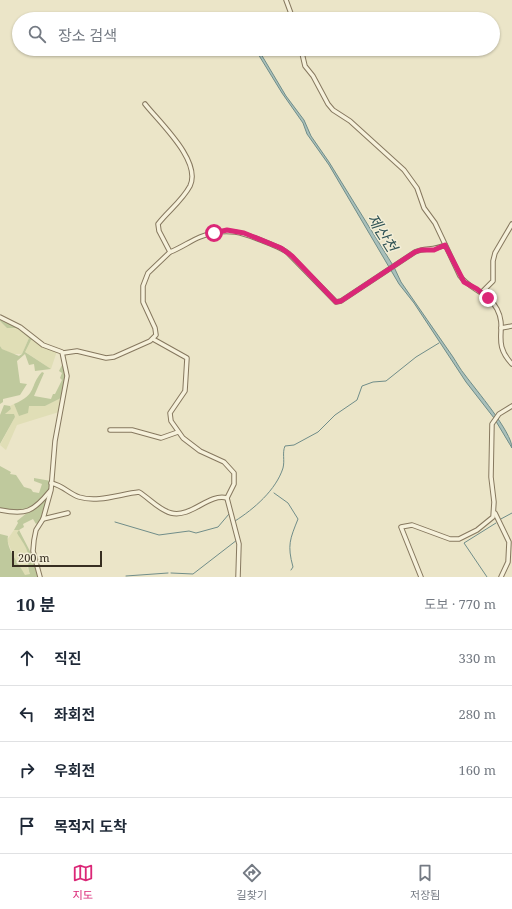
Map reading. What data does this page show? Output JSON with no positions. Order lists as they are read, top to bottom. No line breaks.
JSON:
{"water":["제산천"],"scale_bar":"200 m","page":{"search":"장소 검색","scale":"200 m","heading":["10 분","도보 · 770 m"],"list":[["직진","330 m"],["좌회전","280 m"],["우회전","160 m"],"목적지 도착"],"nav":["지도","길찾기","저장됨"]}}
